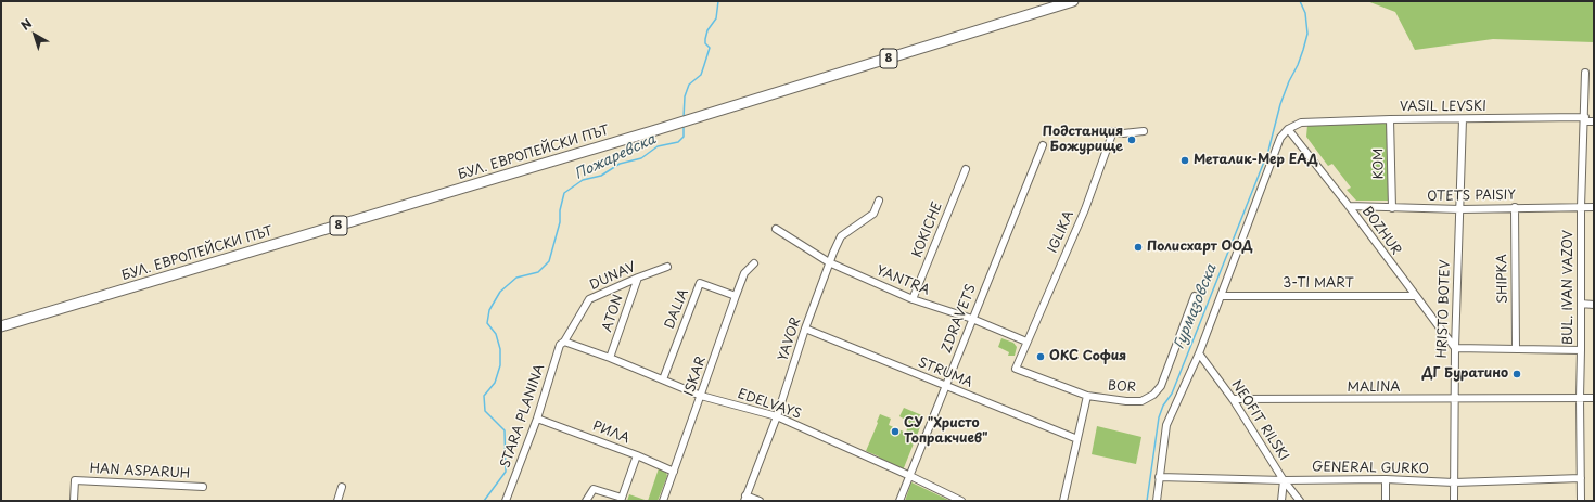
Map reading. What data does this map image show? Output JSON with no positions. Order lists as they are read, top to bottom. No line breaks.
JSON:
{"streets":{"main road":["8","БУЛ. ЕВРОПЕЙСКИ ПЪТ"],"street":["VASIL LEVSKI","KOM","OTETS PAISIY","KOKICHE","BOZHUR","IGLIKA","DUNAV","SHIPKA","YANTRA","3-TI MART","BUL. IVAN VAZOV","DALIA","HRISTO BOTEV","ATON","ZDRAVETS","YAVOR","STRUMA","ISKAR","BOR","MALINA","EDELVAYS","STARA PLANINA","NEOFIT RILSKI","РИЛА","GENERAL GURKO","HAN ASPARUH"]},"crossings":[["VASIL LEVSKI","KOM"],["VASIL LEVSKI","BOZHUR"],["VASIL LEVSKI","BUL. IVAN VAZOV"],["VASIL LEVSKI","HRISTO BOTEV"],["KOM","OTETS PAISIY"],["OTETS PAISIY","BOZHUR"],["OTETS PAISIY","SHIPKA"],["OTETS PAISIY","BUL. IVAN VAZOV"],["OTETS PAISIY","HRISTO BOTEV"],["KOKICHE","YANTRA"],["BOZHUR","3-TI MART"],["BOZHUR","HRISTO BOTEV"],["IGLIKA","YANTRA"],["IGLIKA","BOR"],["DUNAV","ATON"],["DUNAV","EDELVAYS"],["DUNAV","STARA PLANINA"],["YANTRA","ZDRAVETS"],["YANTRA","YAVOR"],["BUL. IVAN VAZOV","MALINA"],["BUL. IVAN VAZOV","GENERAL GURKO"],["DALIA","ISKAR"],["DALIA","EDELVAYS"],["HRISTO BOTEV","MALINA"],["HRISTO BOTEV","GENERAL GURKO"],["ATON","EDELVAYS"],["ZDRAVETS","STRUMA"],["ZDRAVETS","EDELVAYS"],["YAVOR","STRUMA"],["YAVOR","EDELVAYS"],["ISKAR","EDELVAYS"],["ISKAR","РИЛА"],["MALINA","NEOFIT RILSKI"],["EDELVAYS","STARA PLANINA"],["STARA PLANINA","РИЛА"],["NEOFIT RILSKI","GENERAL GURKO"]],"water":["Пожаревска","Гурмазовска"],"places":["Подстанция Божурище","Металик-Мер ЕАД","Полисхарт ООД","ОКС София","ДГ Буратино","СУ \"Христо Топракчиев\""],"north":"top left"}
